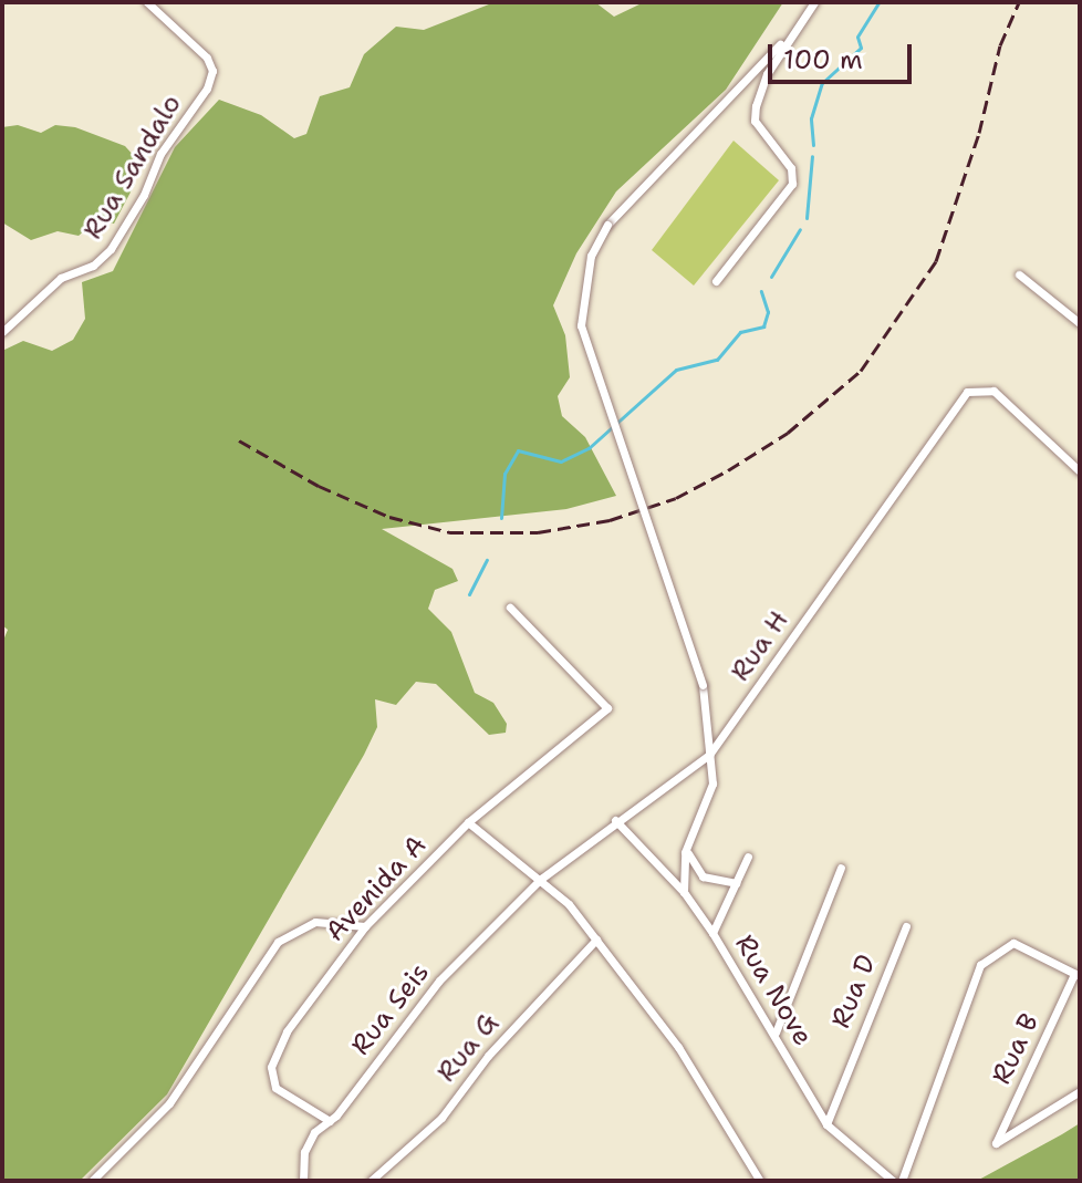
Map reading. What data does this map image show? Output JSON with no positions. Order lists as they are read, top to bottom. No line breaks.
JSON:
{"streets":{"street":["Rua Sandalo","Rua H","Avenida A","Rua Nove","Rua D","Rua Seis","Rua G","Rua B"]},"crossings":[["Rua H","Rua Nove"],["Rua H","Rua Seis"],["Avenida A","Rua Seis"],["Rua Nove","Rua D"]],"scale_bar":"100 m"}
